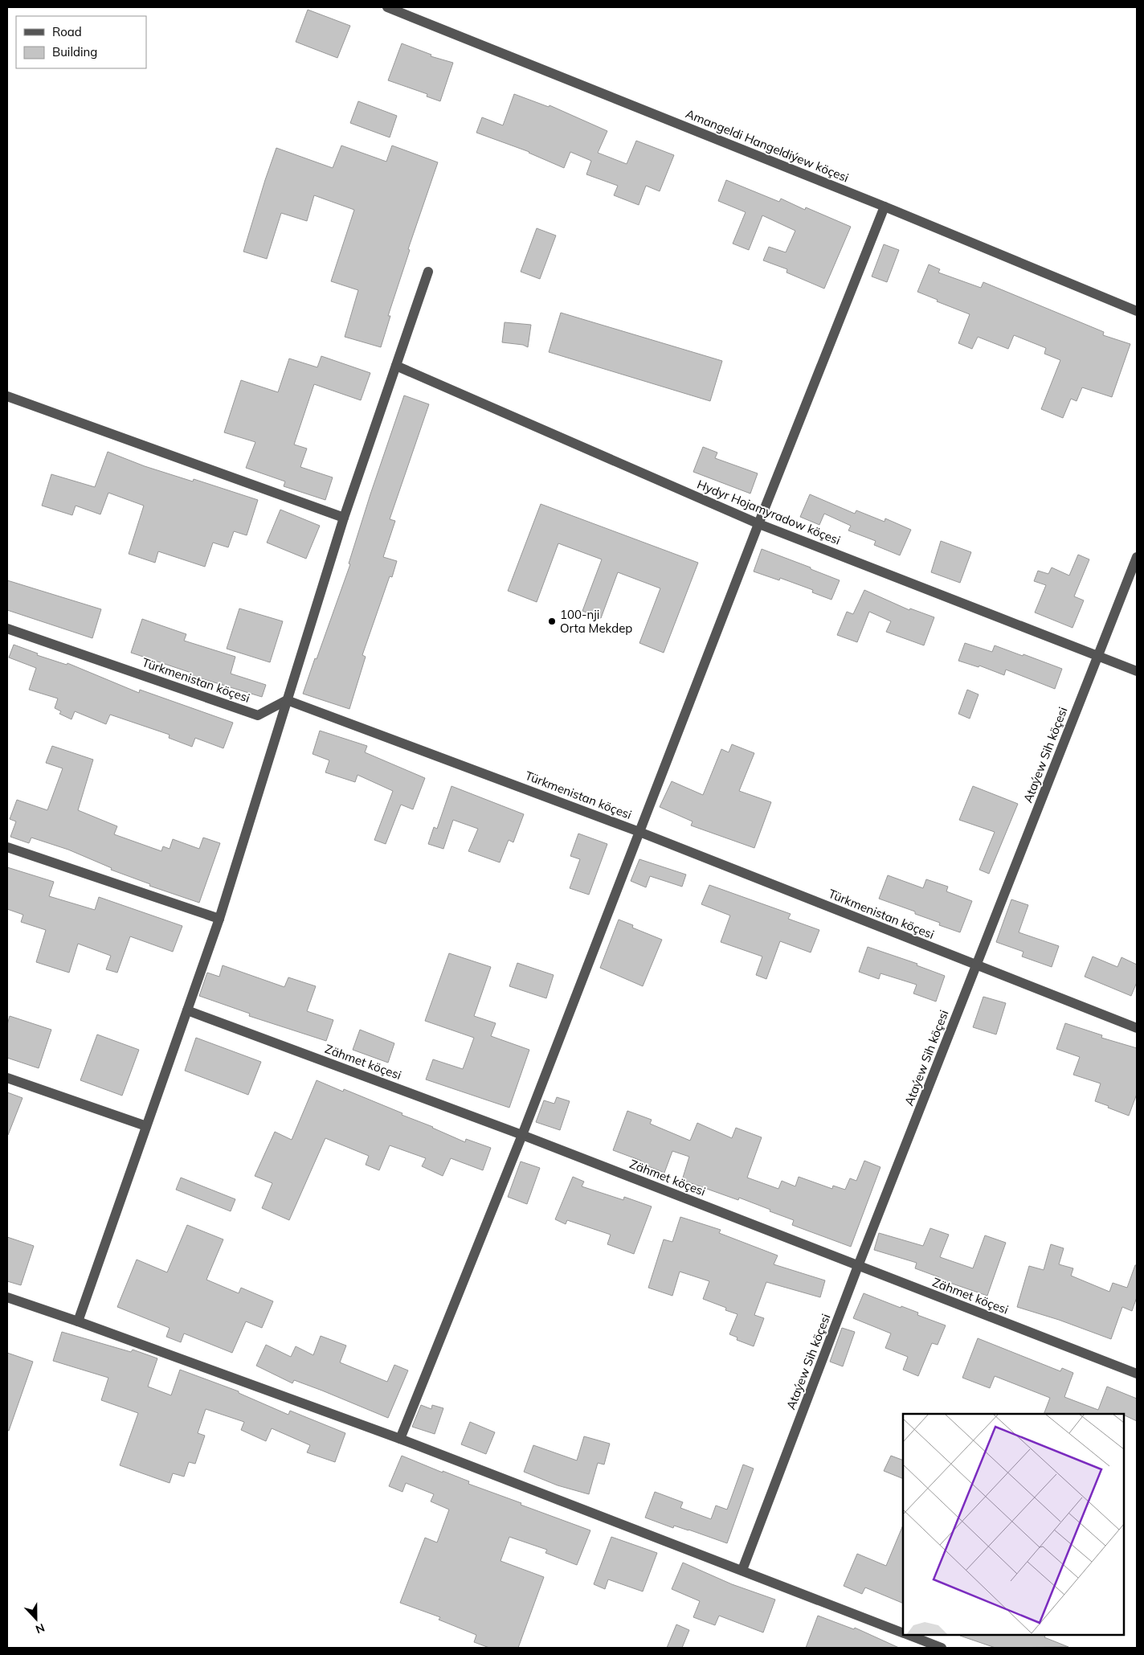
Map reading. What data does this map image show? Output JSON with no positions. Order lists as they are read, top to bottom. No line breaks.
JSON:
{"streets":{"street":["Amangeldi Hangeldiýew köçesi","Hydyr Hojamyradow köçesi","Türkmenistan köçesi","Ataýew Sih köçesi","Zähmet köçesi"]},"crossings":[["Hydyr Hojamyradow köçesi","Ataýew Sih köçesi"],["Türkmenistan köçesi","Ataýew Sih köçesi"],["Ataýew Sih köçesi","Zähmet köçesi"]],"places":["100-nji Orta Mekdep"],"legend":["Road","Building"],"north":"bottom"}
